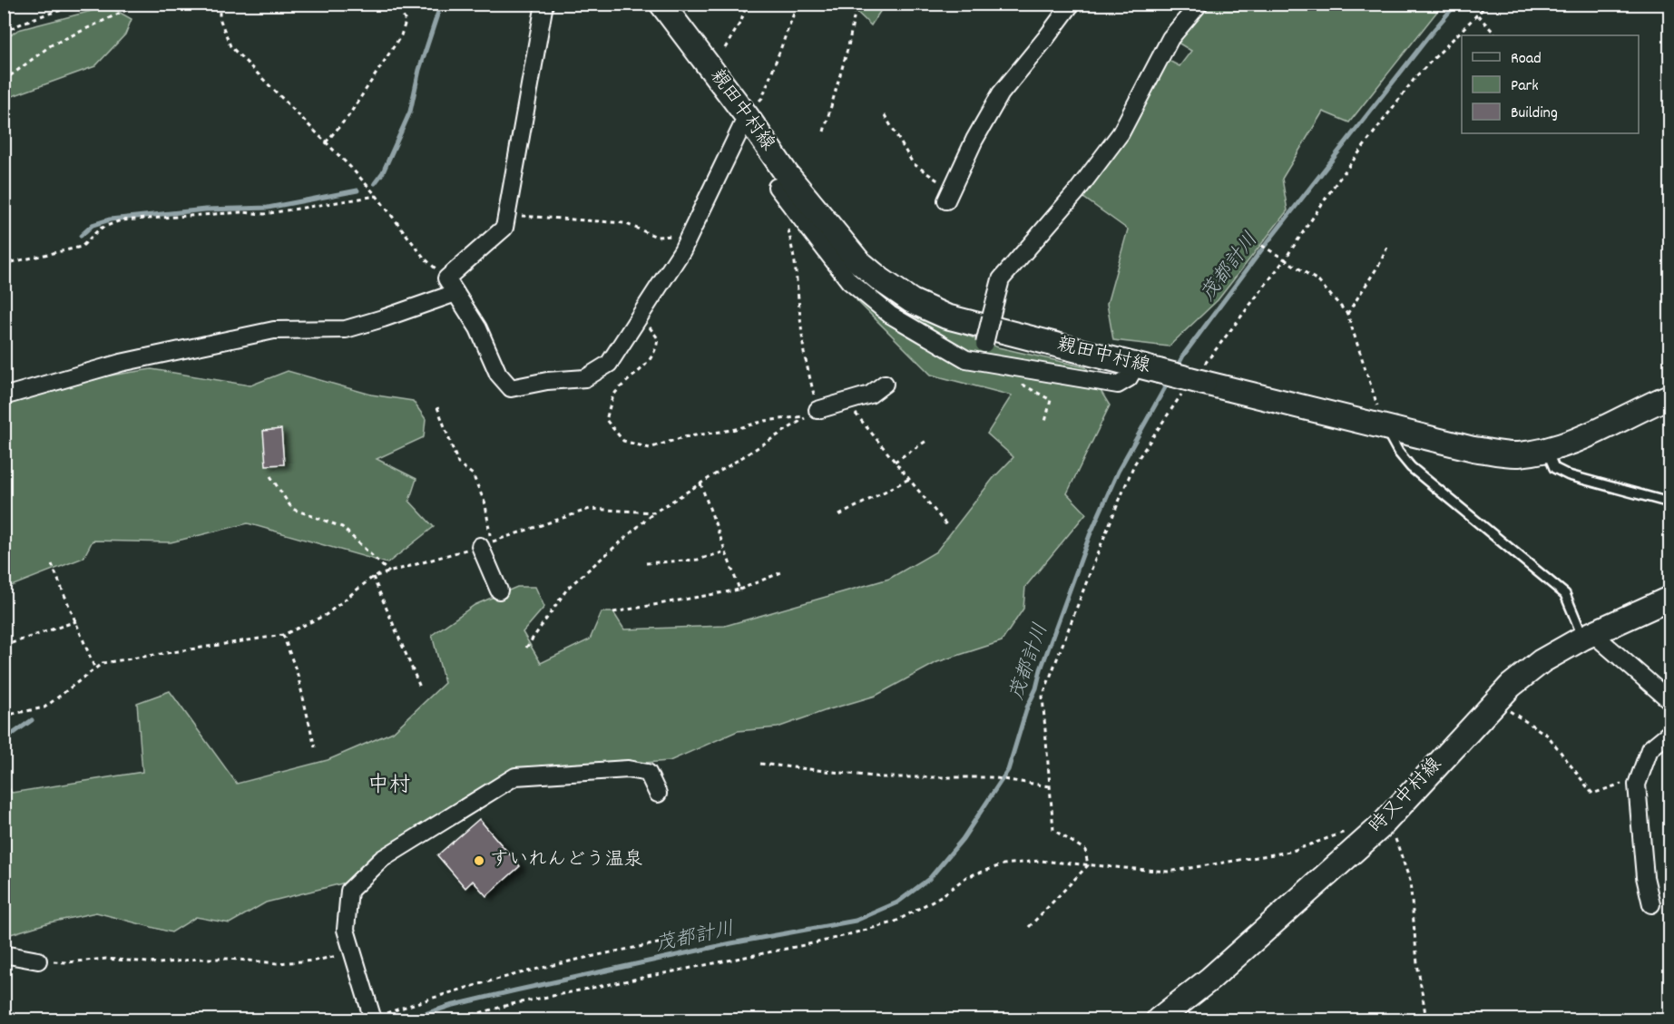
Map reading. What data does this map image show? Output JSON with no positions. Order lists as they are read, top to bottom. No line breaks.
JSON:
{"streets":{"main road":["親田中村線","時又中村線"]},"districts":["中村"],"water":["茂都計川"],"places":["すいれんどう温泉"],"legend":["Road","Park","Building"]}
